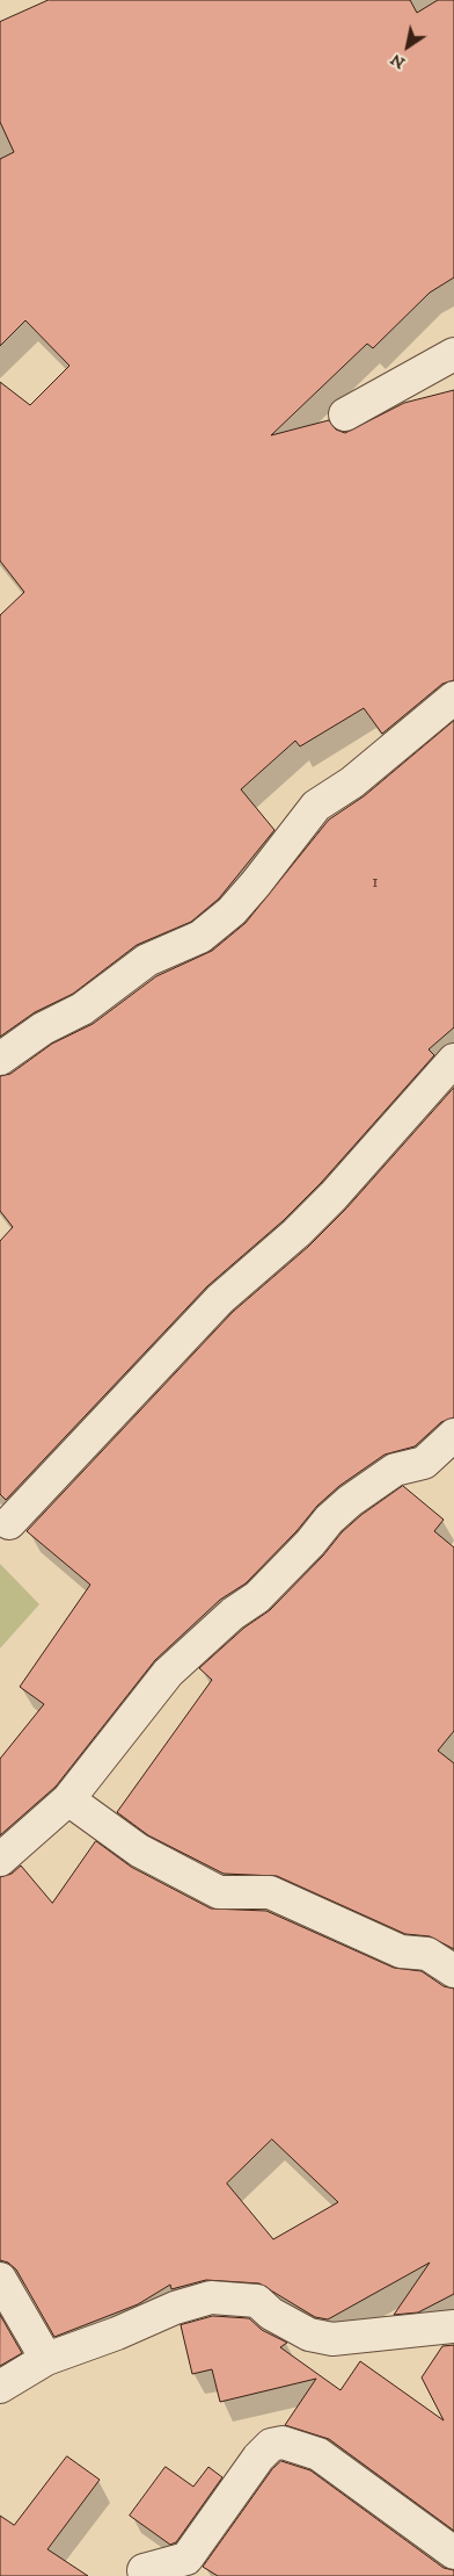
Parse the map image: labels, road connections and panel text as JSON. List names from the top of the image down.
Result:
{
  "house_numbers": ["1"],
  "north": "bottom left"
}
